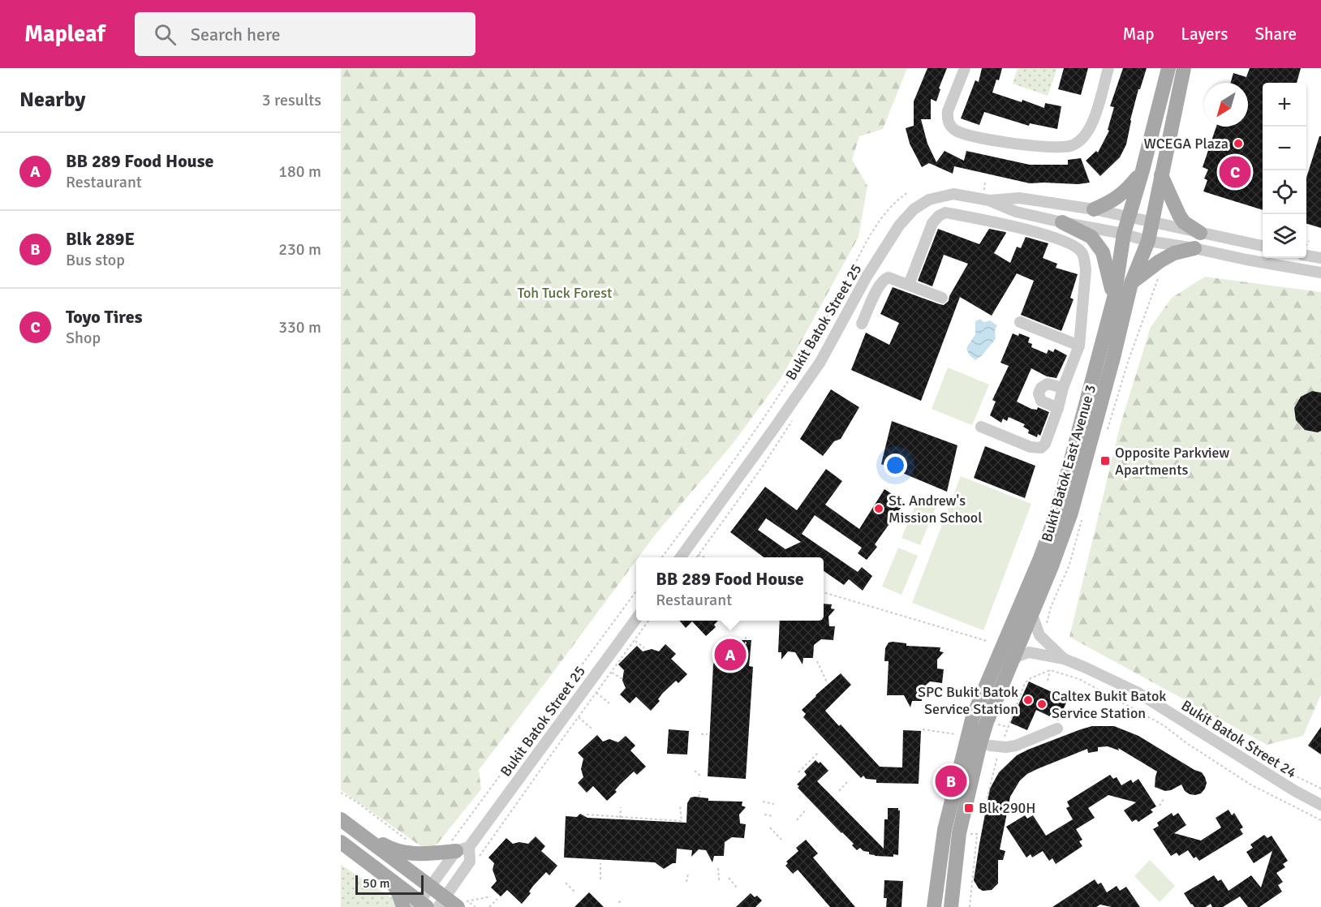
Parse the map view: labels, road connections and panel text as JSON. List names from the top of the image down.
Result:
{
  "streets": {
    "main road": ["Bukit Batok East Avenue 3"],
    "street": ["Bukit Batok Street 25", "Bukit Batok Street 24"]
  },
  "crossings": [
    ["Bukit Batok Street 25", "Bukit Batok East Avenue 3"],
    ["Bukit Batok East Avenue 3", "Bukit Batok Street 24"]
  ],
  "parks": ["Toh Tuck Forest"],
  "places": {
    "other": [
      "WCEGA Plaza",
      "St. Andrew's Mission School",
      "SPC Bukit Batok Service Station",
      "Caltex Bukit Batok Service Station"
    ],
    "transit": ["Opposite Parkview Apartments", "Blk 290H"]
  },
  "scale_bar": "50 m",
  "north": "bottom left",
  "page": {
    "header": "Mapleaf",
    "search": "Search here",
    "nav": ["Map", "Layers", "Share"],
    "heading": ["Nearby", "3 results"],
    "map_buttons": ["+", "−"],
    "list": [
      {
        "mark": "A",
        "name": "BB 289 Food House",
        "note": "Restaurant",
        "value": "180 m"
      },
      {
        "mark": "B",
        "name": "Blk 289E",
        "note": "Bus stop",
        "value": "230 m"
      },
      {
        "mark": "C",
        "name": "Toyo Tires",
        "note": "Shop",
        "value": "330 m"
      }
    ],
    "pins": ["C", "A", "B"],
    "popup": ["BB 289 Food House", "Restaurant"],
    "scale": "50 m"
  }
}
